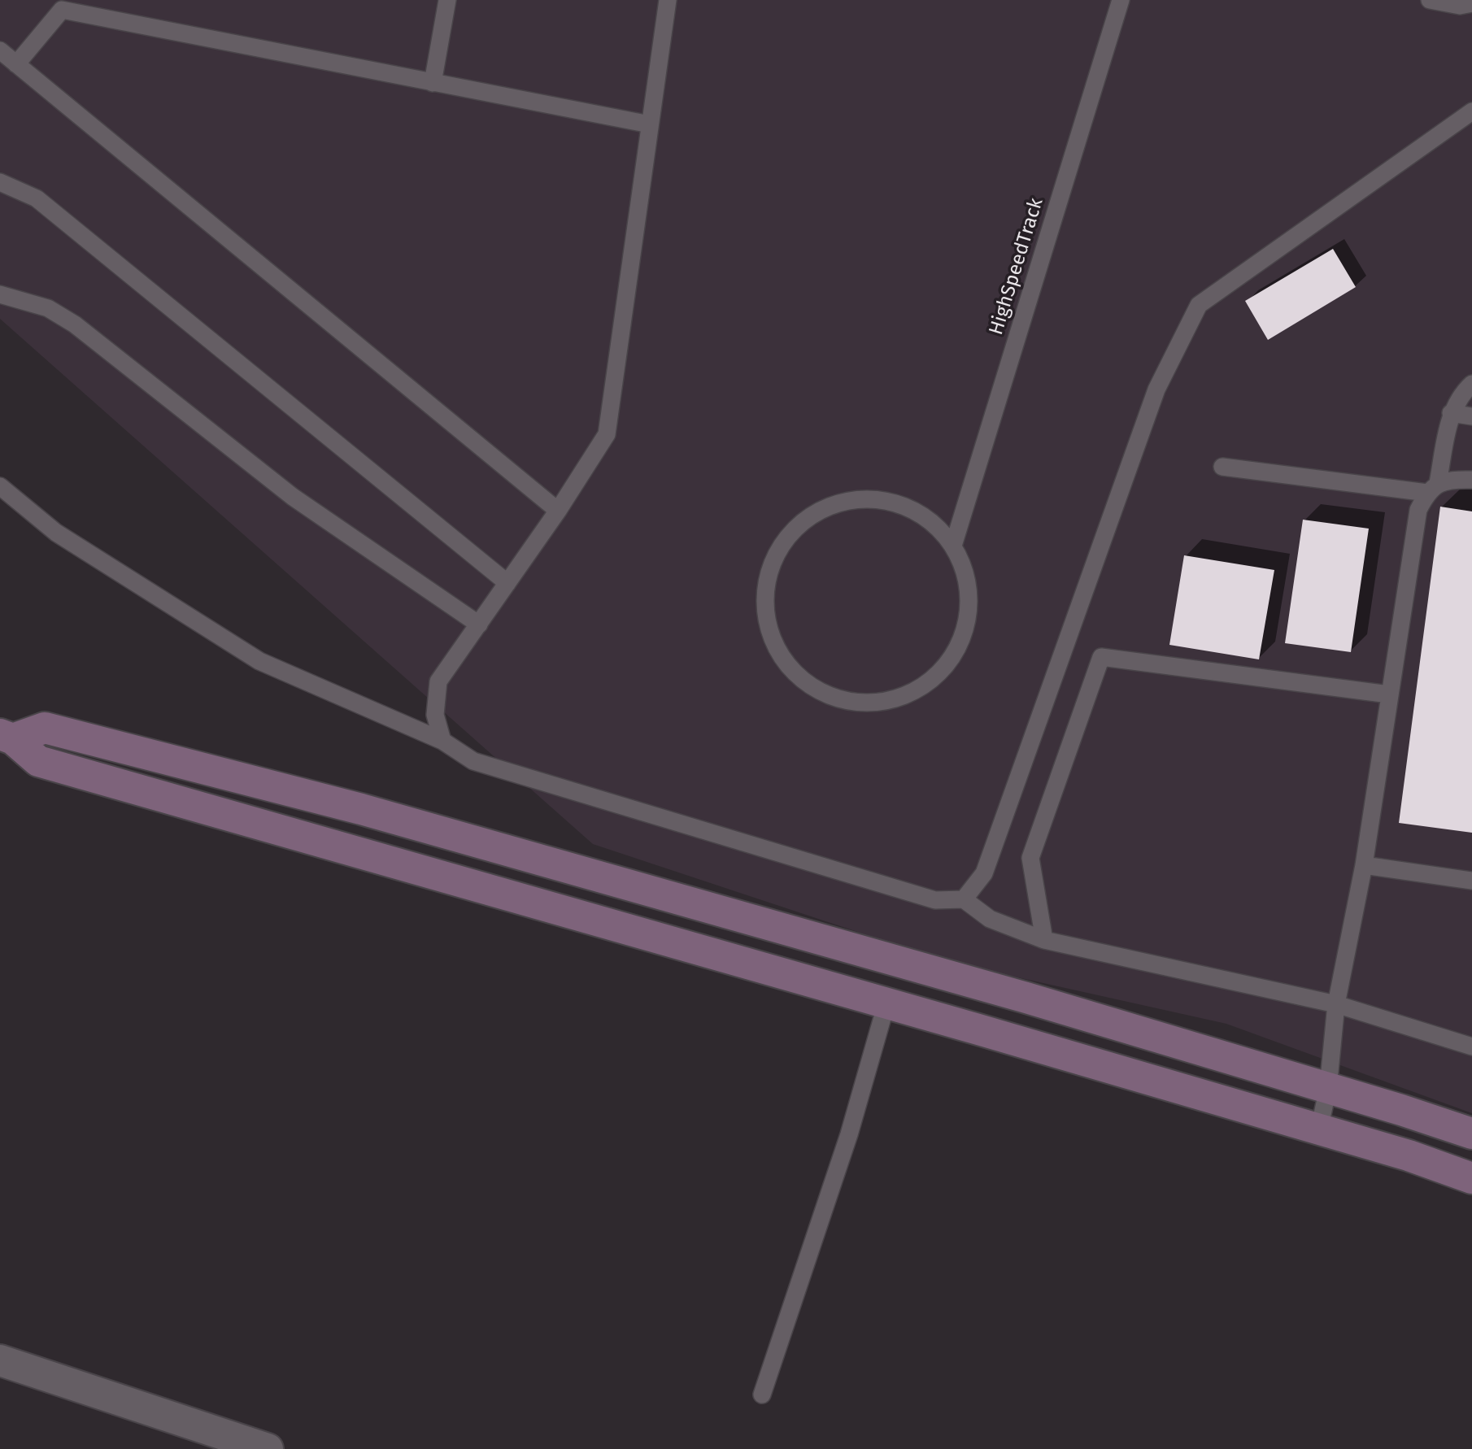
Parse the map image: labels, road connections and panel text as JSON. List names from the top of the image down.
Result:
{
  "streets": {
    "lane": ["HighSpeedTrack"]
  }
}
